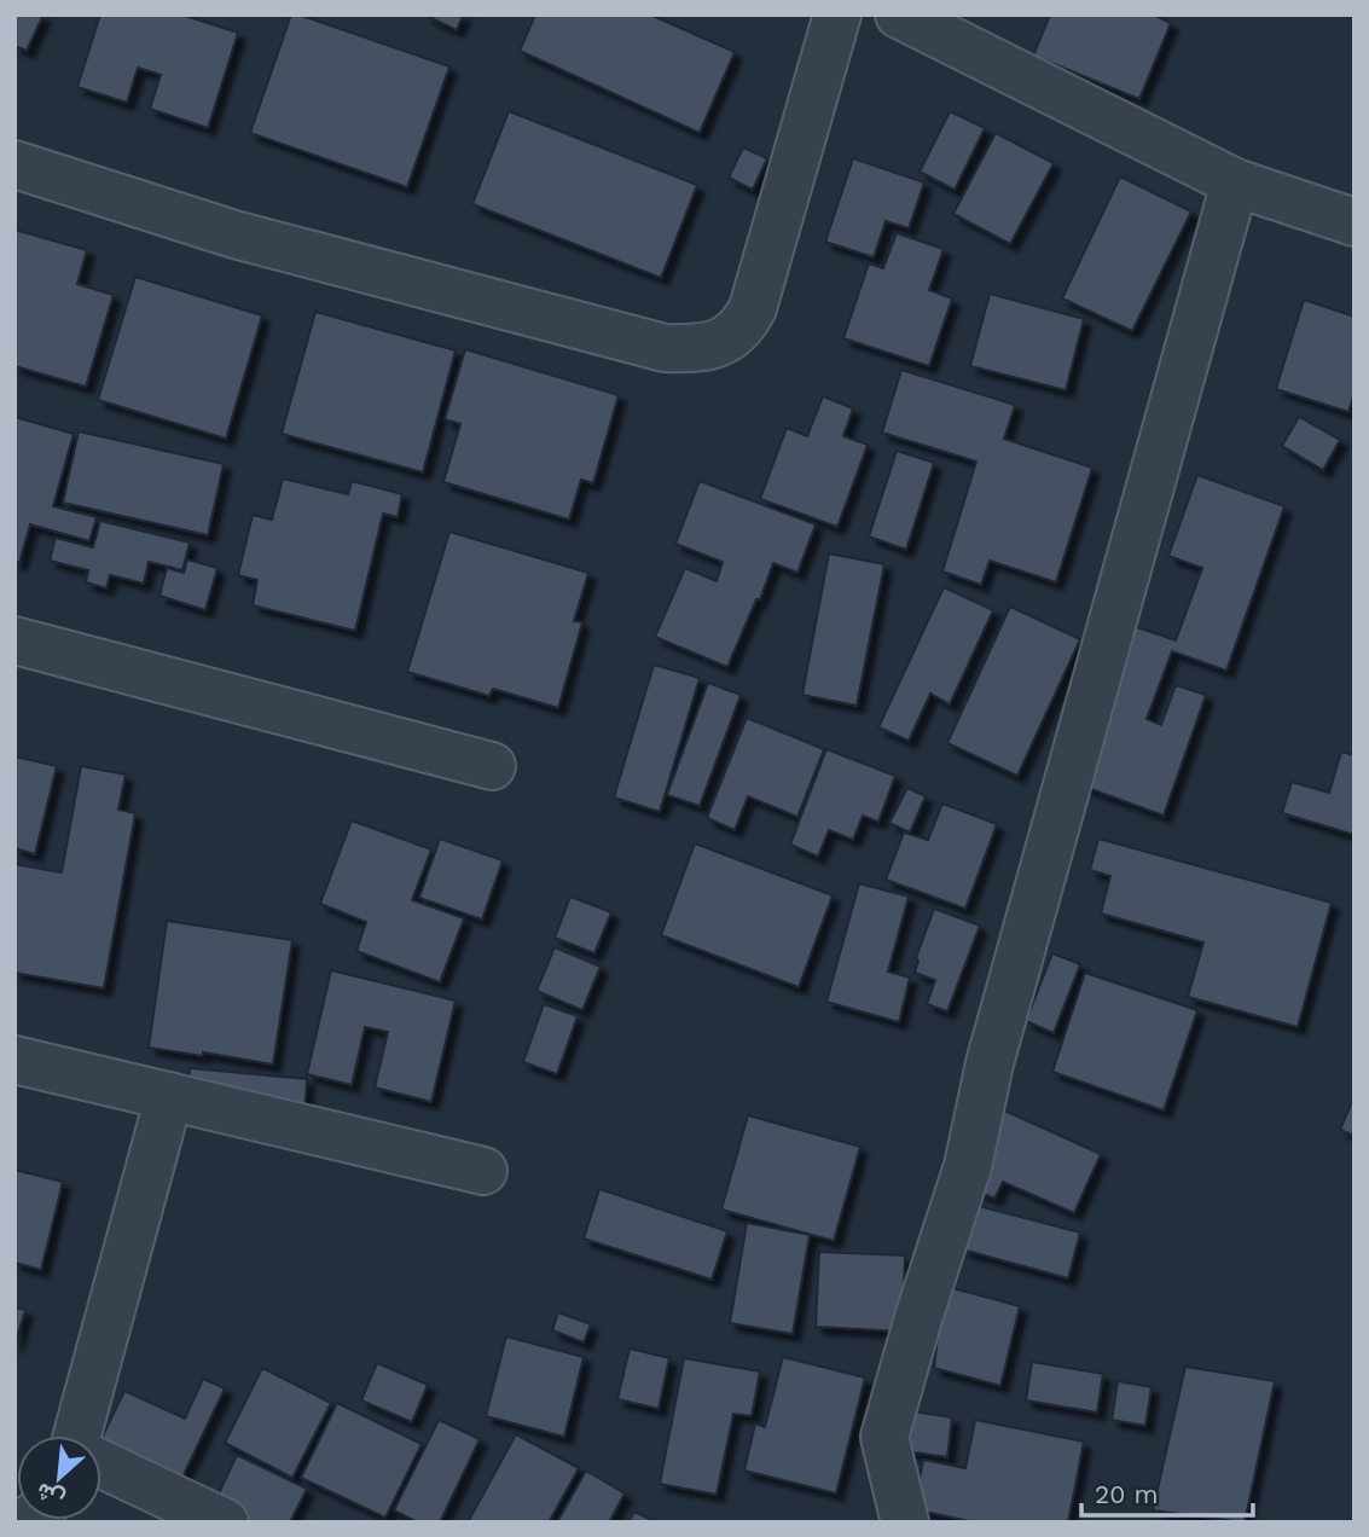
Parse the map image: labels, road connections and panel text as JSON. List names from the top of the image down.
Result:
{
  "scale_bar": "20 m",
  "north": "bottom left"
}
